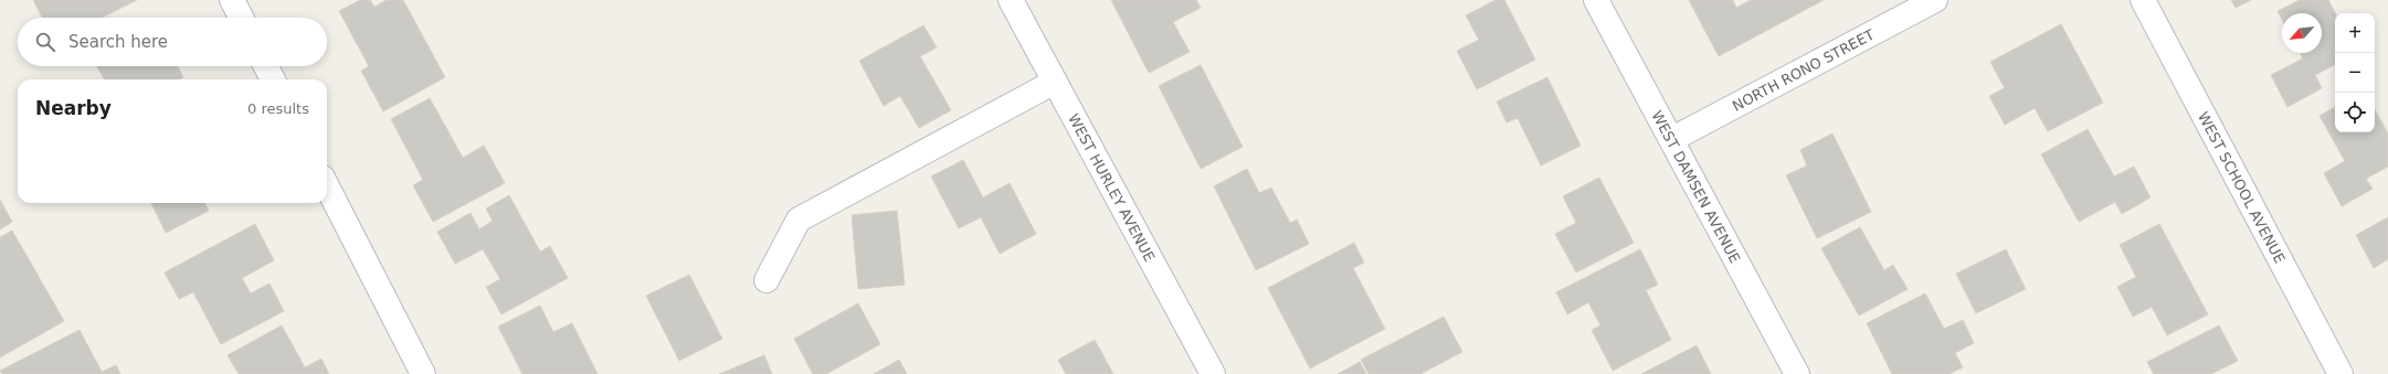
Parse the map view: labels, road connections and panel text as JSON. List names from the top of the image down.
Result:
{
  "streets": {
    "street": [
      "NORTH RONO STREET",
      "WEST DAMSEN AVENUE",
      "WEST HURLEY AVENUE",
      "WEST SCHOOL AVENUE"
    ]
  },
  "crossings": [
    ["NORTH RONO STREET", "WEST DAMSEN AVENUE"]
  ],
  "north": "bottom left",
  "page": {
    "map_buttons": ["+", "−"],
    "search": "Search here",
    "heading": ["Nearby", "0 results"]
  }
}
